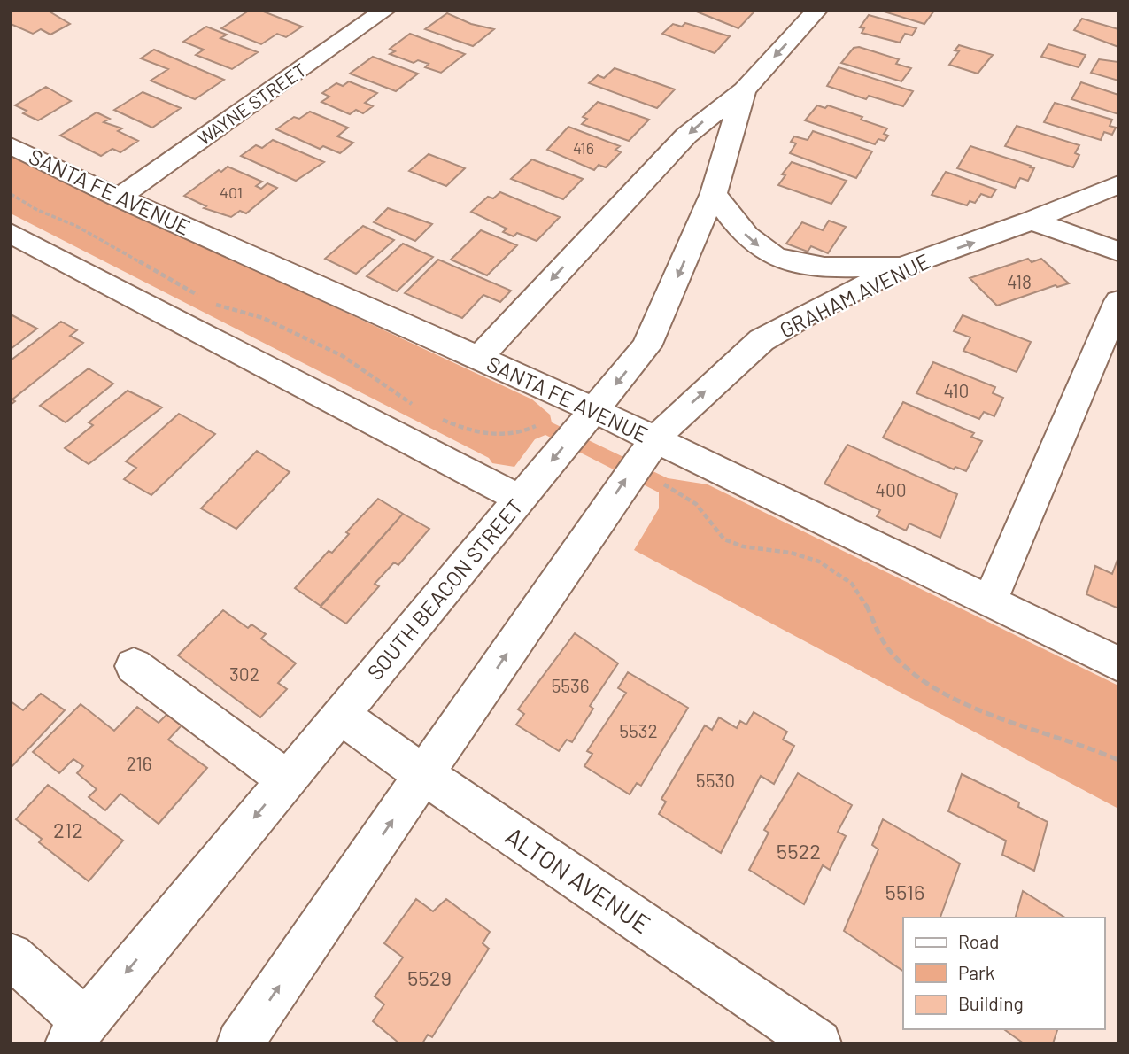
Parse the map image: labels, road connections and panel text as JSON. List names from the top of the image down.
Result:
{
  "streets": {
    "street": [
      "WAYNE STREET",
      "SANTA FE AVENUE",
      "GRAHAM AVENUE",
      "SOUTH BEACON STREET",
      "ALTON AVENUE"
    ]
  },
  "crossings": [
    ["WAYNE STREET", "SANTA FE AVENUE"],
    ["SANTA FE AVENUE", "GRAHAM AVENUE"],
    ["SANTA FE AVENUE", "SOUTH BEACON STREET"],
    ["SOUTH BEACON STREET", "ALTON AVENUE"]
  ],
  "one_way": ["GRAHAM AVENUE"],
  "house_numbers": [
    "416",
    "401",
    "418",
    "410",
    "400",
    "302",
    "5536",
    "5532",
    "216",
    "5530",
    "212",
    "5522",
    "5516",
    "5529"
  ],
  "legend": ["Road", "Park", "Building"]
}
